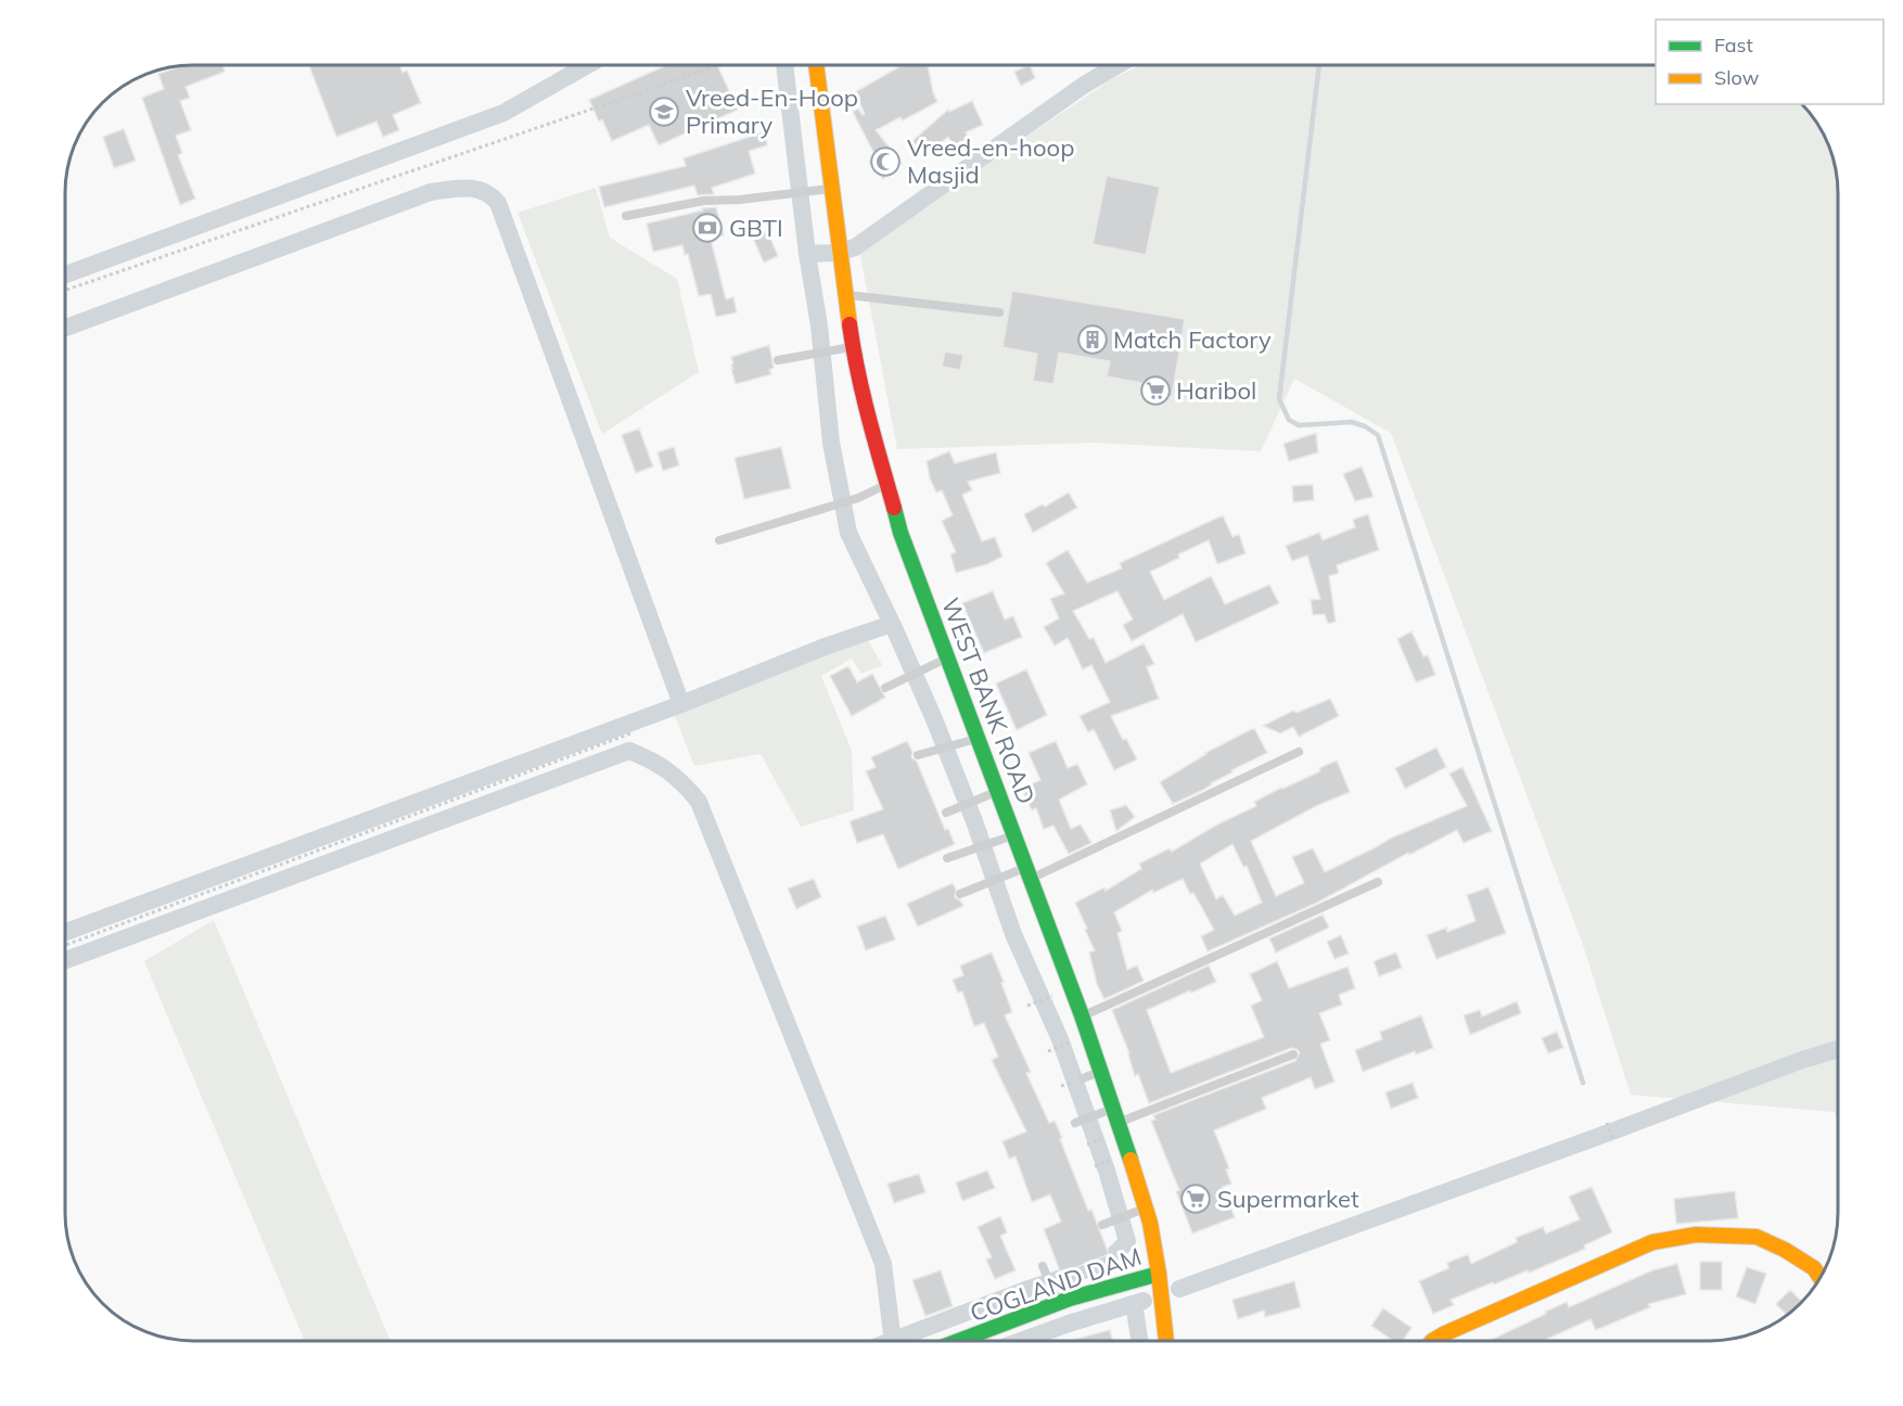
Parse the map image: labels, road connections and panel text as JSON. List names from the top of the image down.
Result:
{
  "streets": {
    "main road": ["WEST BANK ROAD", "COGLAND DAM"]
  },
  "crossings": [
    ["WEST BANK ROAD", "COGLAND DAM"]
  ],
  "places": {
    "school or university": ["Vreed-En-Hoop Primary"],
    "mosque": ["Vreed-en-hoop Masjid"],
    "bank": ["GBTI"],
    "building": ["Match Factory"],
    "supermarket": ["Haribol", "Supermarket"]
  },
  "legend": ["Fast", "Slow"]
}
